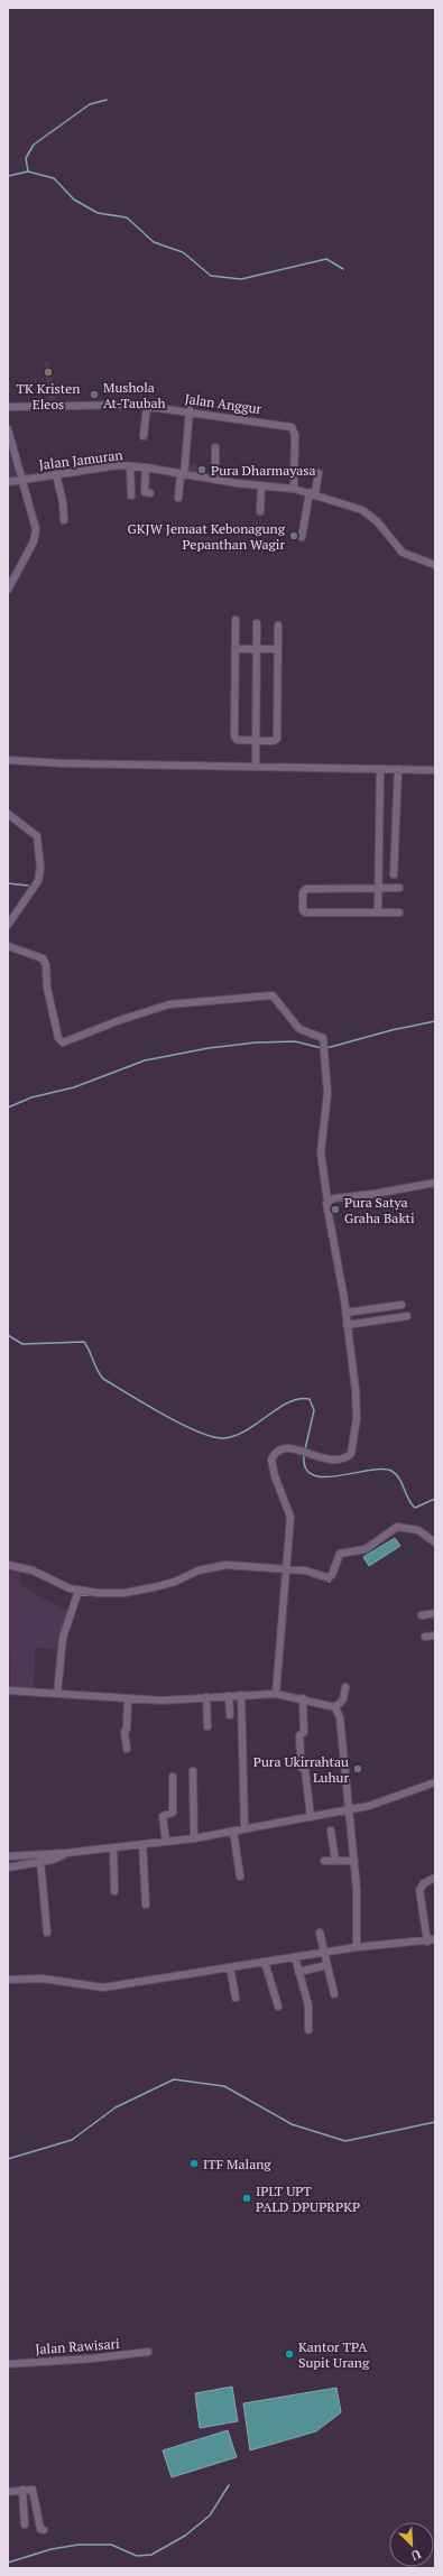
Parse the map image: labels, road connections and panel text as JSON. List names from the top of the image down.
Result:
{
  "streets": {
    "street": ["Jalan Anggur", "Jalan Jamuran", "Jalan Rawisari"]
  },
  "crossings": [
    ["Jalan Anggur", "Jalan Jamuran"]
  ],
  "places": [
    "TK Kristen Eleos",
    "Mushola At-Taubah",
    "Pura Dharmayasa",
    "GKJW Jemaat Kebonagung Pepanthan Wagir",
    "Pura Satya Graha Bakti",
    "Pura Ukirrahtau Luhur",
    "ITF Malang",
    "IPLT UPT PALD DPUPRPKP",
    "Kantor TPA Supit Urang"
  ],
  "north": "bottom right"
}
